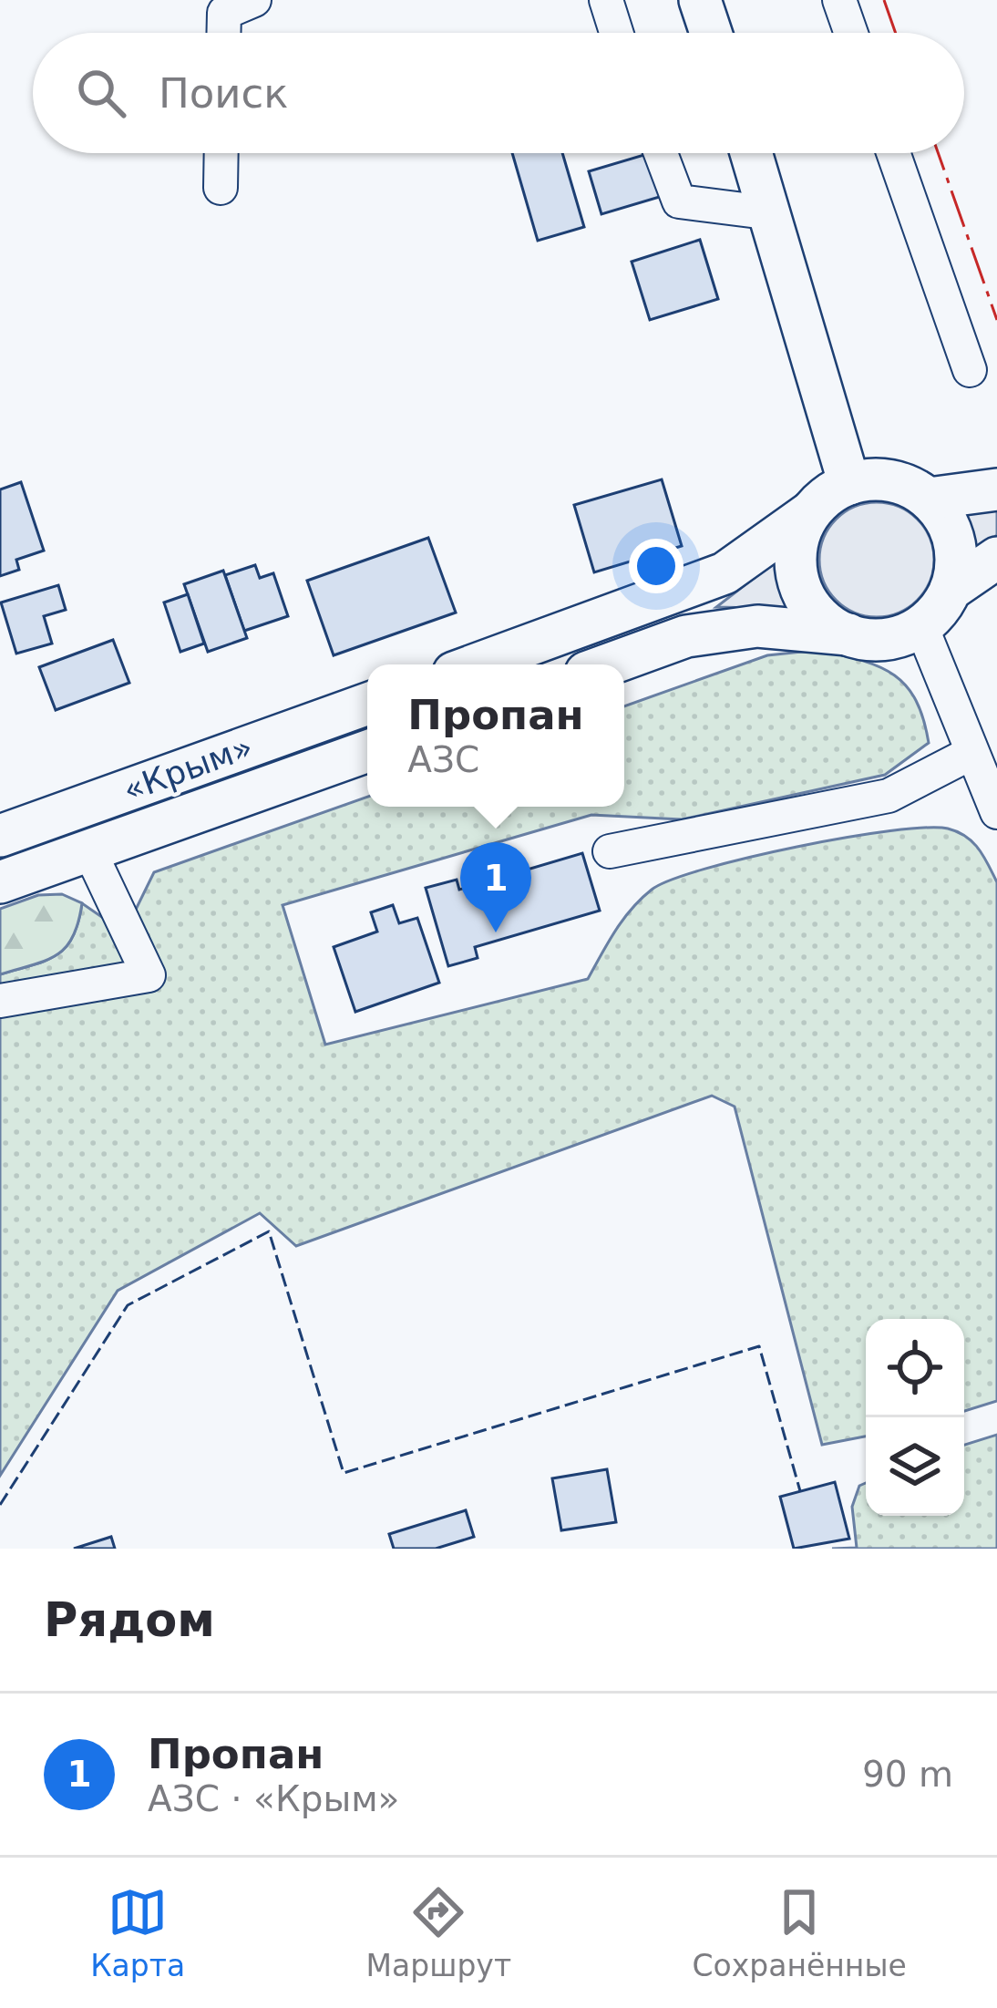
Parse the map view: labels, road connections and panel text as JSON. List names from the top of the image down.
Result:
{
  "streets": {
    "main road": ["«Крым»"]
  },
  "page": {
    "search": "Поиск",
    "popup": ["Пропан", "АЗС"],
    "pins": "1",
    "heading": "Рядом",
    "list": [
      {
        "mark": "1",
        "name": "Пропан",
        "note": "АЗС · «Крым»",
        "value": "90 m"
      }
    ],
    "nav": ["Карта", "Маршрут", "Сохранённые"]
  }
}
